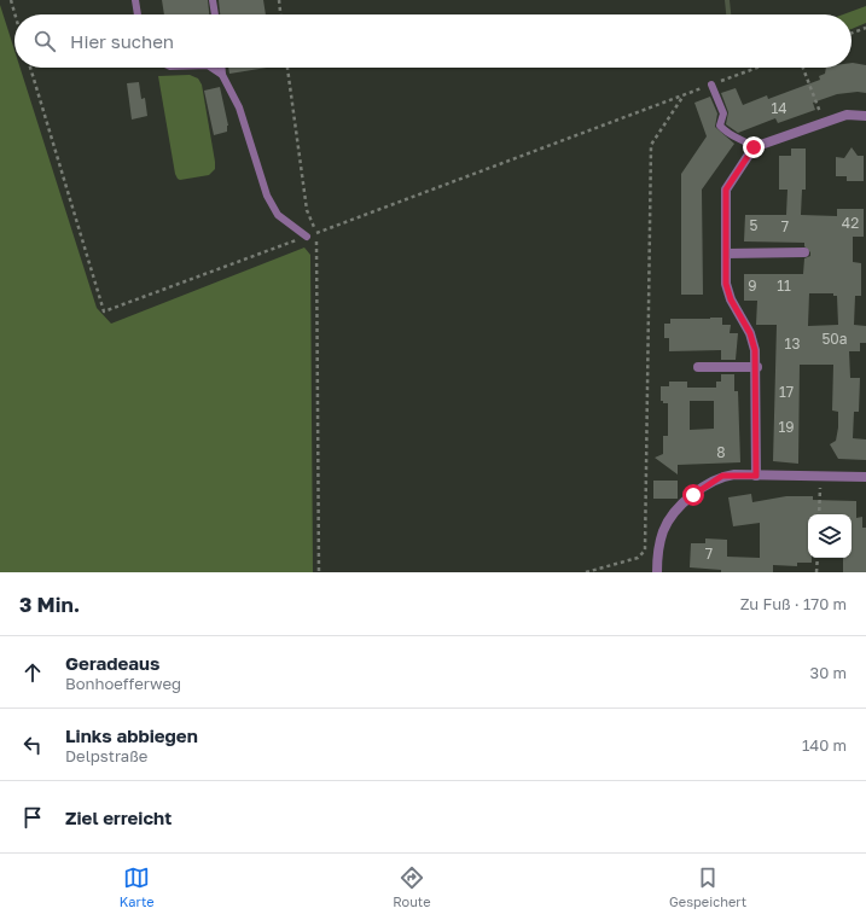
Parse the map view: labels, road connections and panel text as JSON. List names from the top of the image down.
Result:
{
  "house_numbers": [
    "14",
    "42",
    "5",
    "7",
    "9",
    "11",
    "50a",
    "13",
    "17",
    "19",
    "8",
    "7"
  ],
  "page": {
    "search": "Hier suchen",
    "heading": ["3 Min.", "Zu Fuß · 170 m"],
    "list": [
      ["Geradeaus", "Bonhoefferweg", "30 m"],
      ["Links abbiegen", "Delpstraße", "140 m"],
      "Ziel erreicht"
    ],
    "nav": ["Karte", "Route", "Gespeichert"]
  }
}
